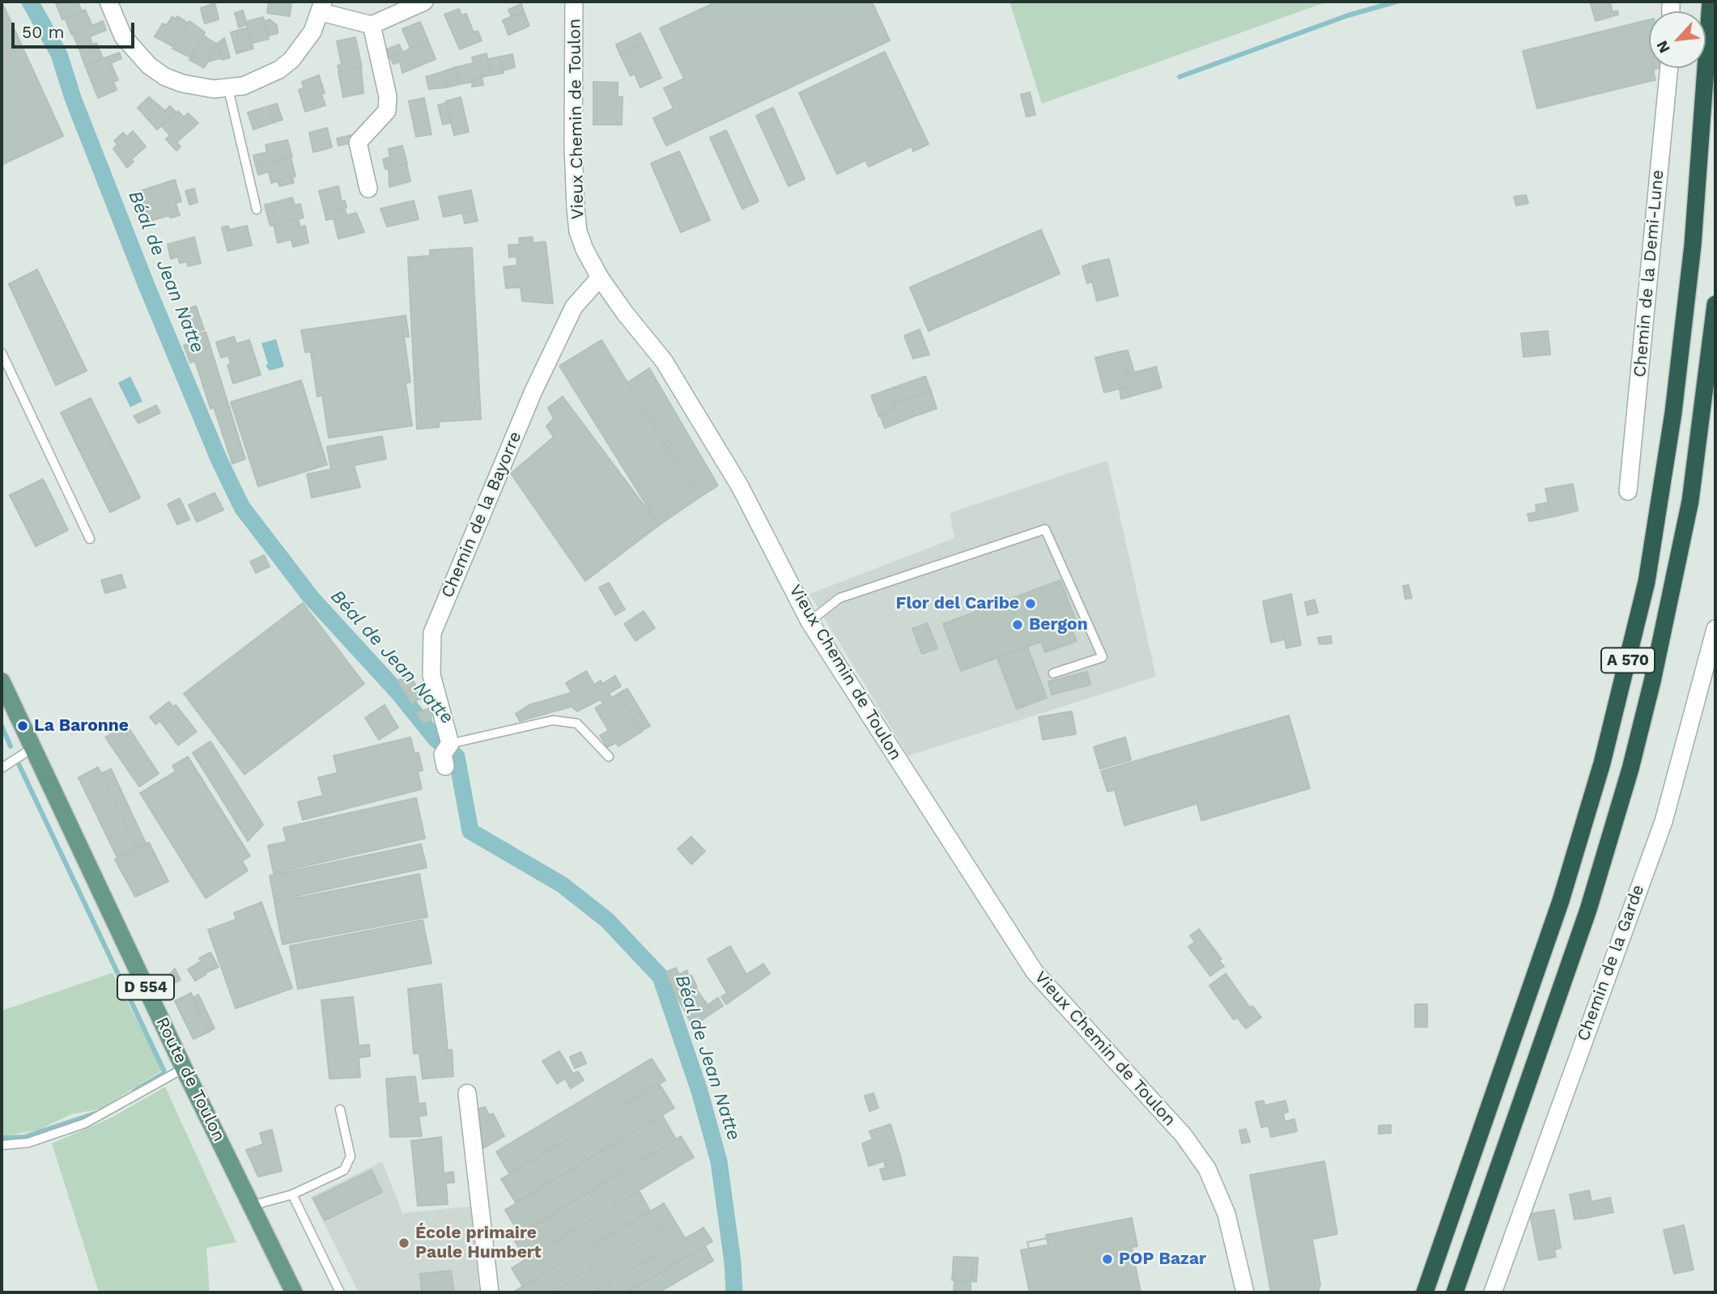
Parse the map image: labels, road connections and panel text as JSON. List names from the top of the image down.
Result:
{
  "streets": {
    "highway": ["A 570"],
    "main road": ["D 554", "Route de Toulon"],
    "street": [
      "Vieux Chemin de Toulon",
      "Chemin de la Demi-Lune",
      "Chemin de la Bayorre",
      "Chemin de la Garde"
    ]
  },
  "crossings": [
    ["Vieux Chemin de Toulon", "Chemin de la Bayorre"]
  ],
  "water": ["Béal de Jean Natte"],
  "places": [
    "Flor del Caribe",
    "Bergon",
    "La Baronne",
    "École primaire Paule Humbert",
    "POP Bazar"
  ],
  "scale_bar": "50 m",
  "north": "bottom left"
}
